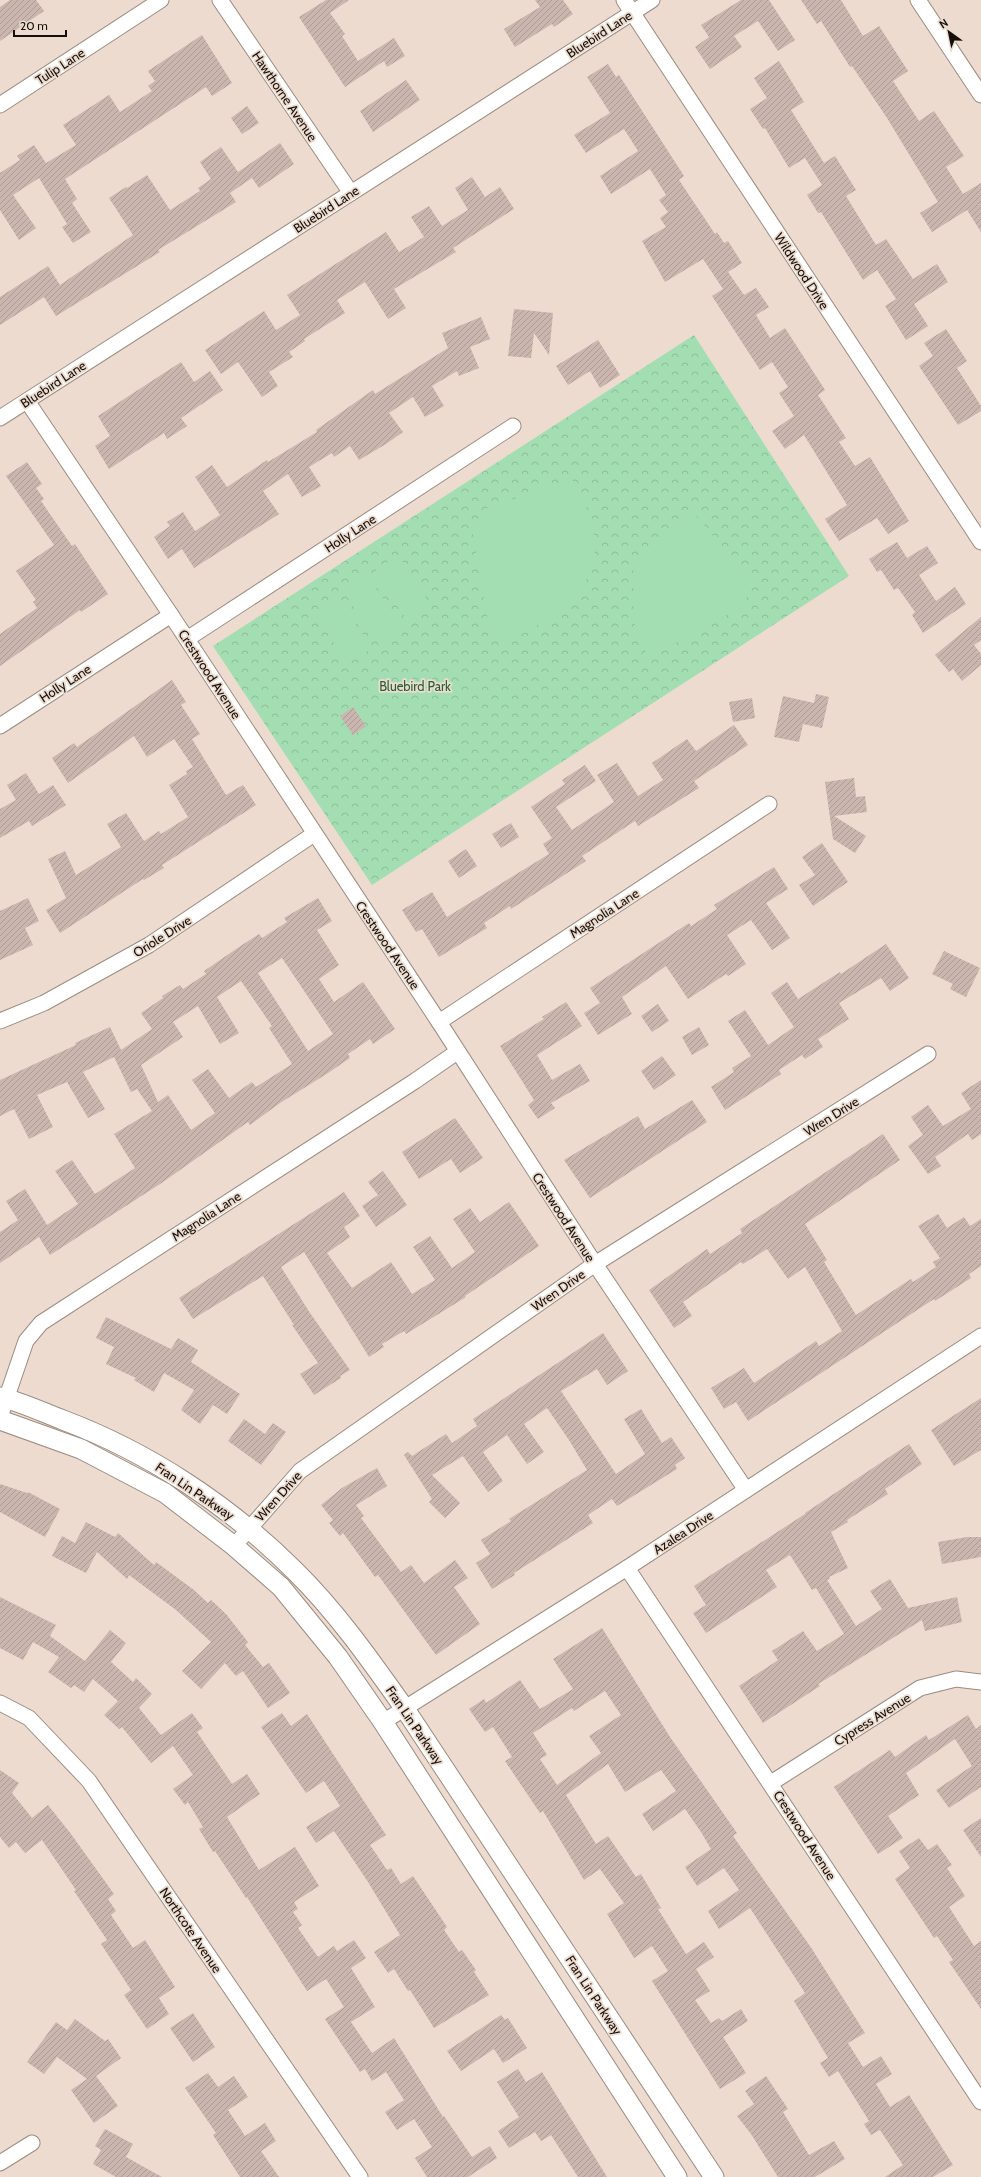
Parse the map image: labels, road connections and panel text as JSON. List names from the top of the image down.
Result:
{
  "streets": {
    "street": [
      "Bluebird Lane",
      "Tulip Lane",
      "Hawthorne Avenue",
      "Wildwood Drive",
      "Holly Lane",
      "Crestwood Avenue",
      "Magnolia Lane",
      "Oriole Drive",
      "Wren Drive",
      "Fran Lin Parkway",
      "Azalea Drive",
      "Cypress Avenue",
      "Northcote Avenue"
    ]
  },
  "crossings": [
    ["Bluebird Lane", "Hawthorne Avenue"],
    ["Bluebird Lane", "Wildwood Drive"],
    ["Bluebird Lane", "Crestwood Avenue"],
    ["Holly Lane", "Crestwood Avenue"],
    ["Crestwood Avenue", "Magnolia Lane"],
    ["Crestwood Avenue", "Oriole Drive"],
    ["Crestwood Avenue", "Wren Drive"],
    ["Crestwood Avenue", "Azalea Drive"],
    ["Crestwood Avenue", "Cypress Avenue"],
    ["Magnolia Lane", "Fran Lin Parkway"],
    ["Wren Drive", "Fran Lin Parkway"],
    ["Fran Lin Parkway", "Azalea Drive"]
  ],
  "parks": ["Bluebird Park"],
  "scale_bar": "20 m",
  "north": "top left"
}
